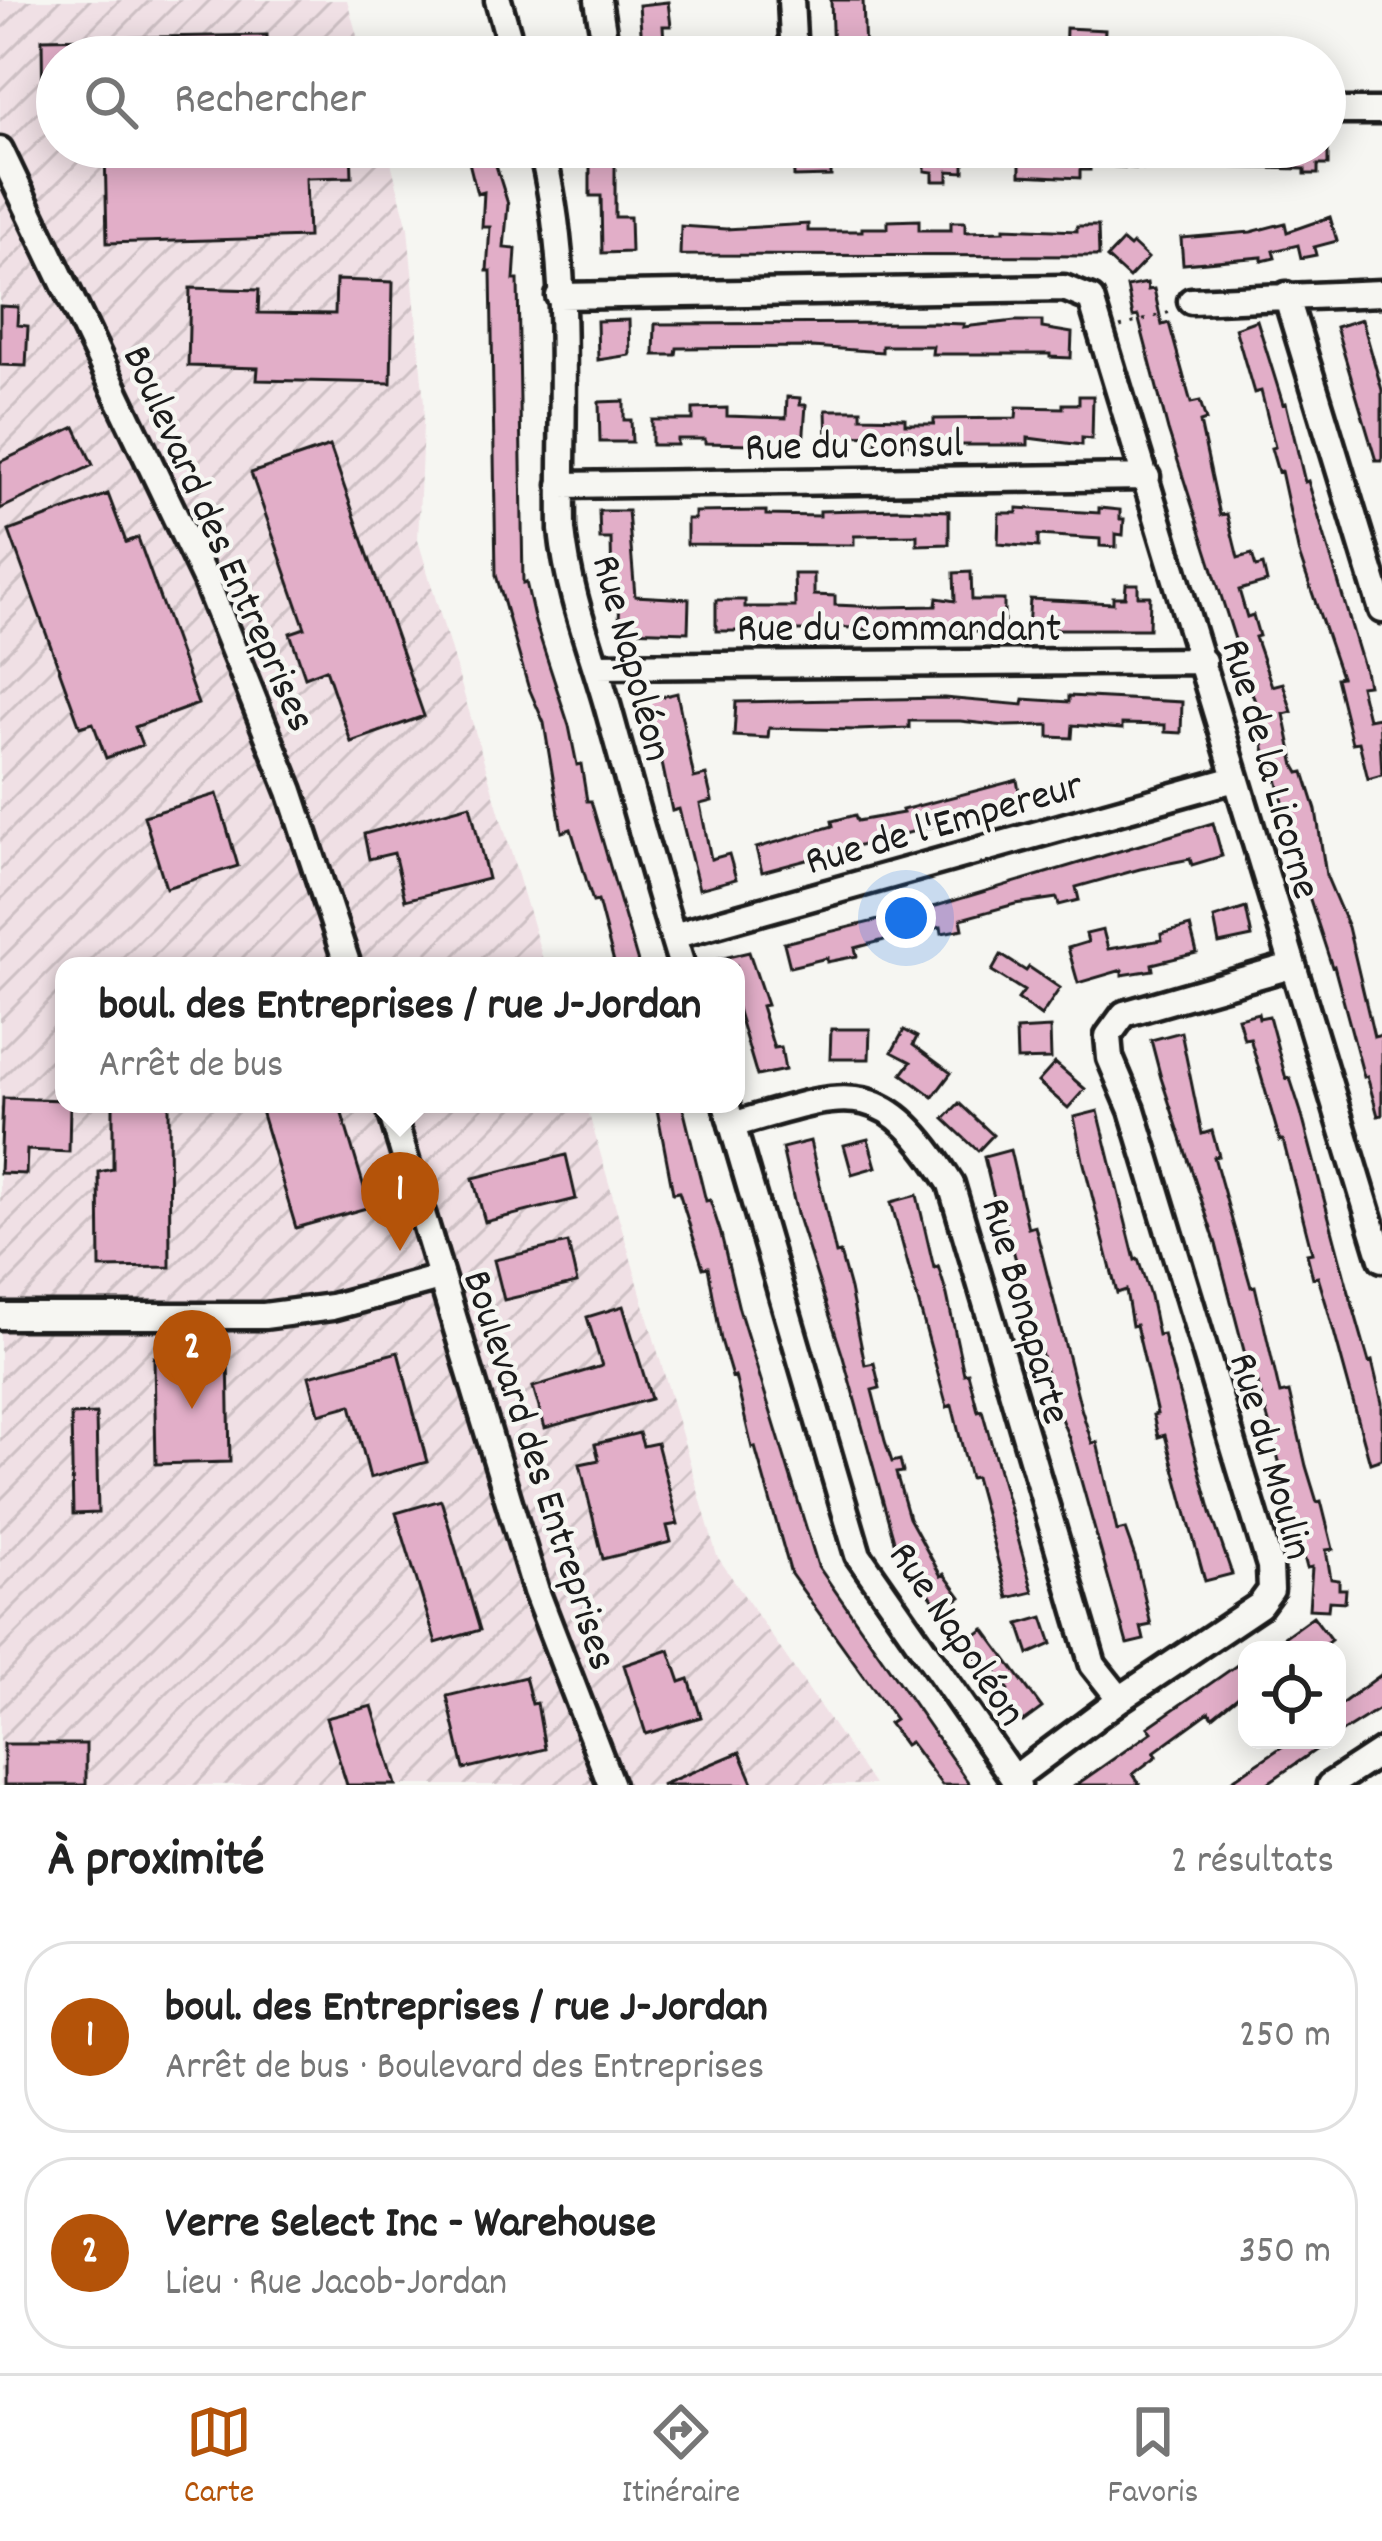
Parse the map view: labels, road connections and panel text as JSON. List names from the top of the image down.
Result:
{
  "streets": {
    "street": [
      "Rue du Consul",
      "Boulevard des Entreprises",
      "Rue du Commandant",
      "Rue Napoléon",
      "Rue de la Licorne",
      "Rue de l'Empereur",
      "Rue Bonaparte",
      "Rue du Moulin"
    ]
  },
  "crossings": [
    ["Rue du Consul", "Rue Napoléon"],
    ["Rue du Consul", "Rue de la Licorne"],
    ["Rue du Commandant", "Rue Napoléon"],
    ["Rue du Commandant", "Rue de la Licorne"],
    ["Rue Napoléon", "Rue de la Licorne"],
    ["Rue Napoléon", "Rue de l'Empereur"],
    ["Rue Napoléon", "Rue du Moulin"],
    ["Rue de la Licorne", "Rue de l'Empereur"],
    ["Rue de la Licorne", "Rue du Moulin"],
    ["Rue Bonaparte", "Rue du Moulin"]
  ],
  "page": {
    "search": "Rechercher",
    "popup": ["boul. des Entreprises / rue J-Jordan", "Arrêt de bus"],
    "pins": ["1", "2"],
    "heading": ["À proximité", "2 résultats"],
    "list": [
      {
        "mark": "1",
        "name": "boul. des Entreprises / rue J-Jordan",
        "note": "Arrêt de bus · Boulevard des Entreprises",
        "value": "250 m"
      },
      {
        "mark": "2",
        "name": "Verre Select Inc - Warehouse",
        "note": "Lieu · Rue Jacob-Jordan",
        "value": "350 m"
      }
    ],
    "nav": ["Carte", "Itinéraire", "Favoris"]
  }
}
